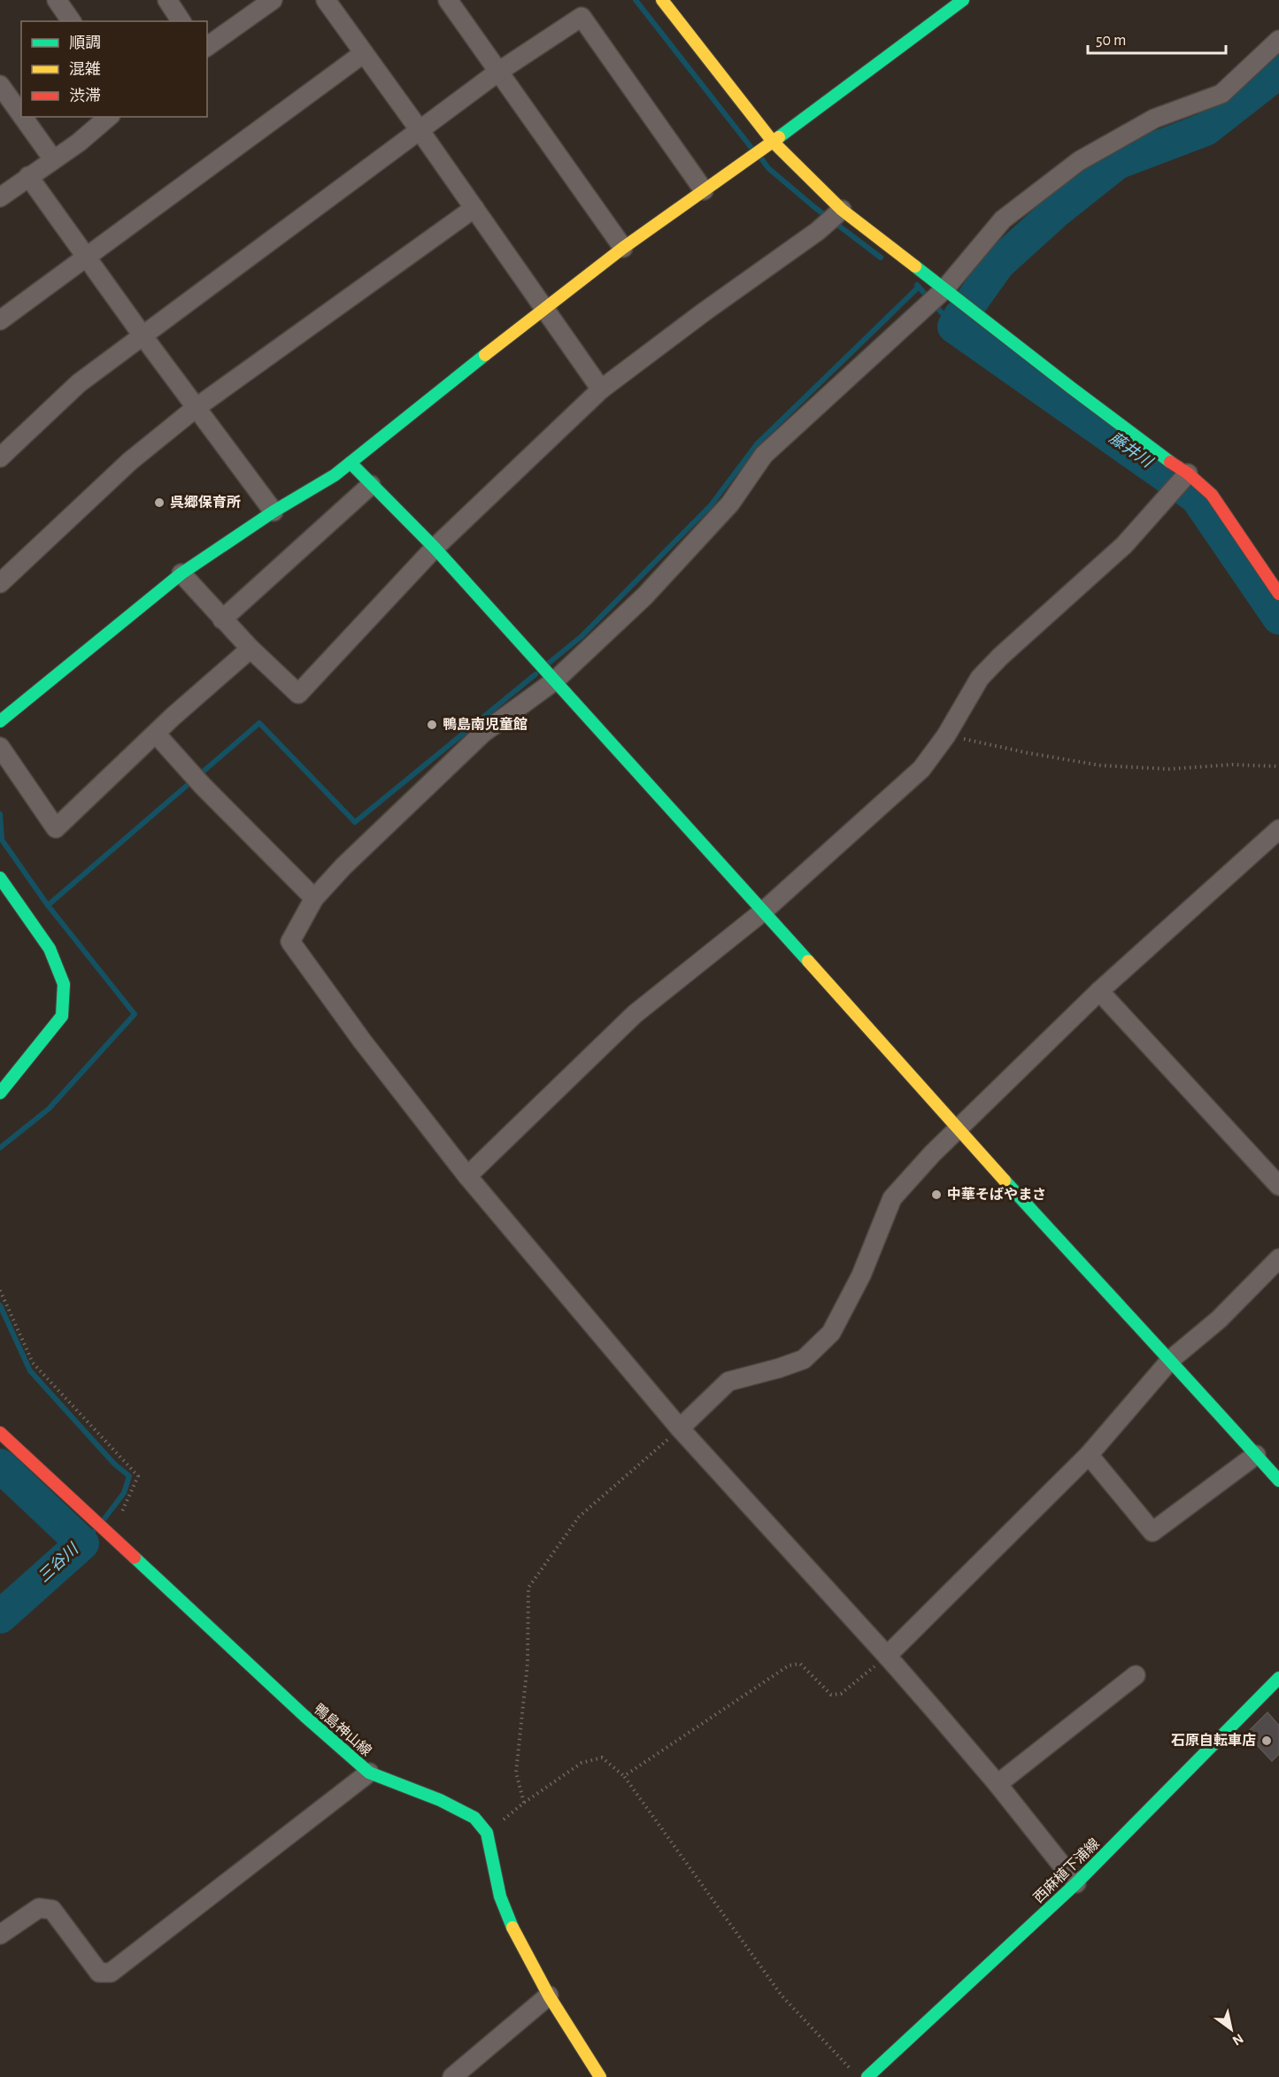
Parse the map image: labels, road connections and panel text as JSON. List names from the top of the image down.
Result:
{
  "streets": {
    "street": ["鴨島神山線", "西麻植下浦線"]
  },
  "water": ["藤井川", "三谷川"],
  "places": [
    "呉郷保育所",
    "鴨島南児童館",
    "中華そばやまさ",
    "石原自転車店"
  ],
  "legend": ["順調", "混雑", "渋滞"],
  "scale_bar": "50 m",
  "north": "bottom right"
}
